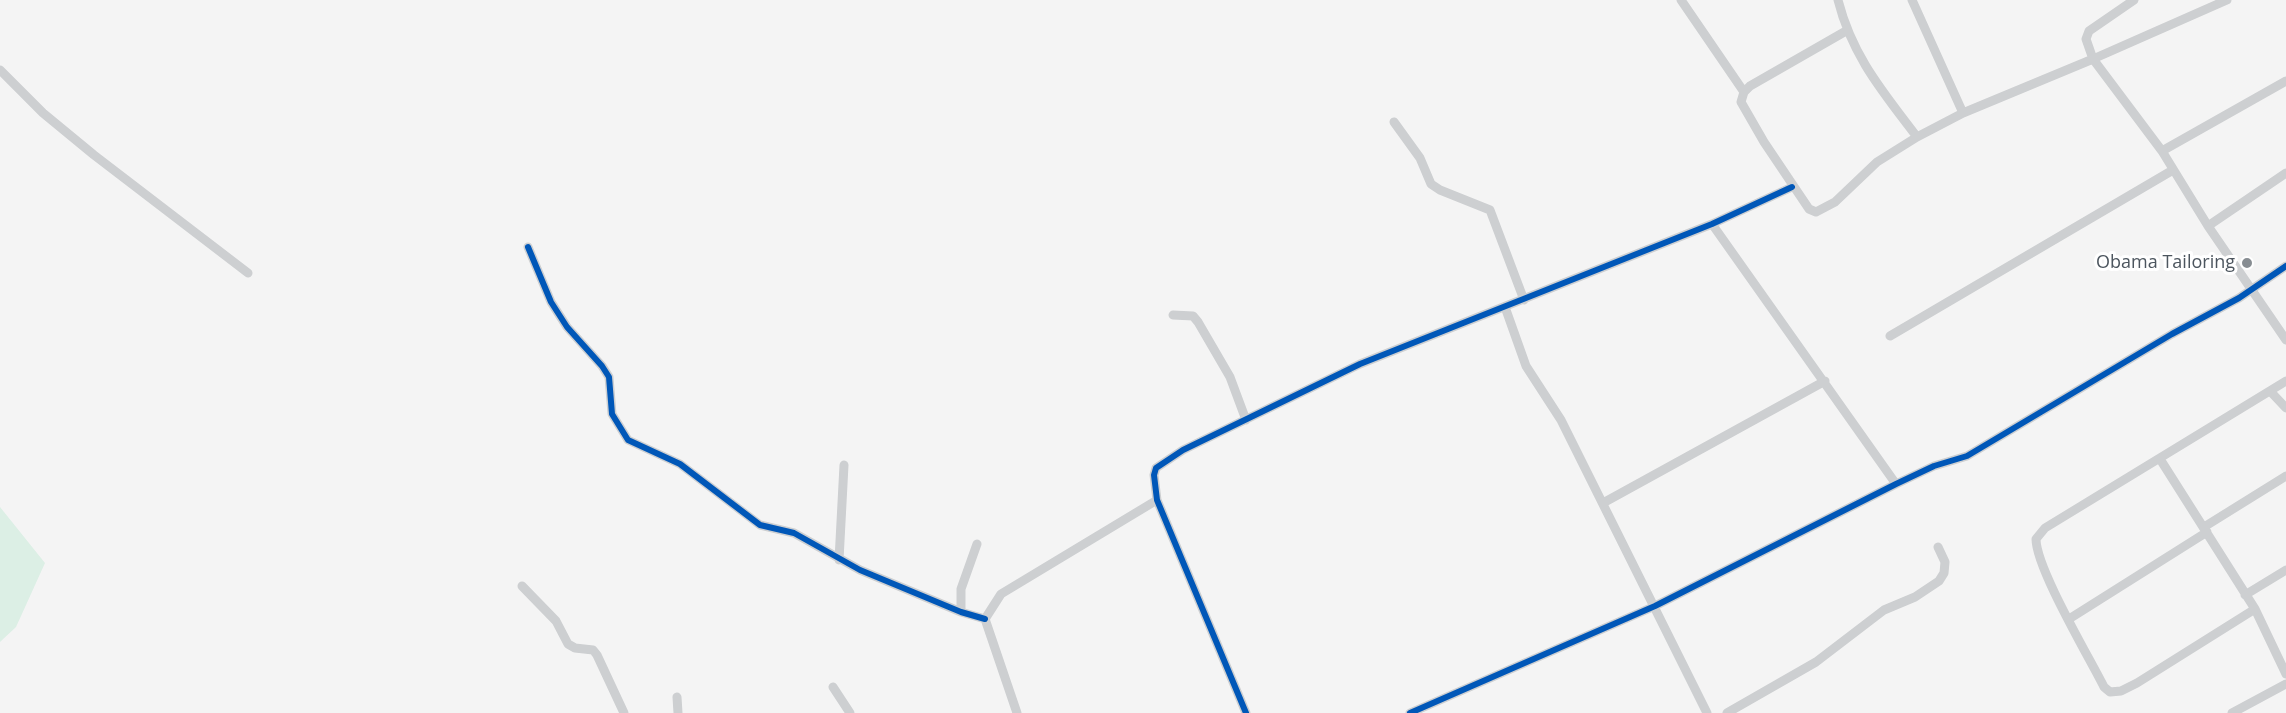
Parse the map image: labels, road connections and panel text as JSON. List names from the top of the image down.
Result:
{
  "places": ["Obama Tailoring"]
}
